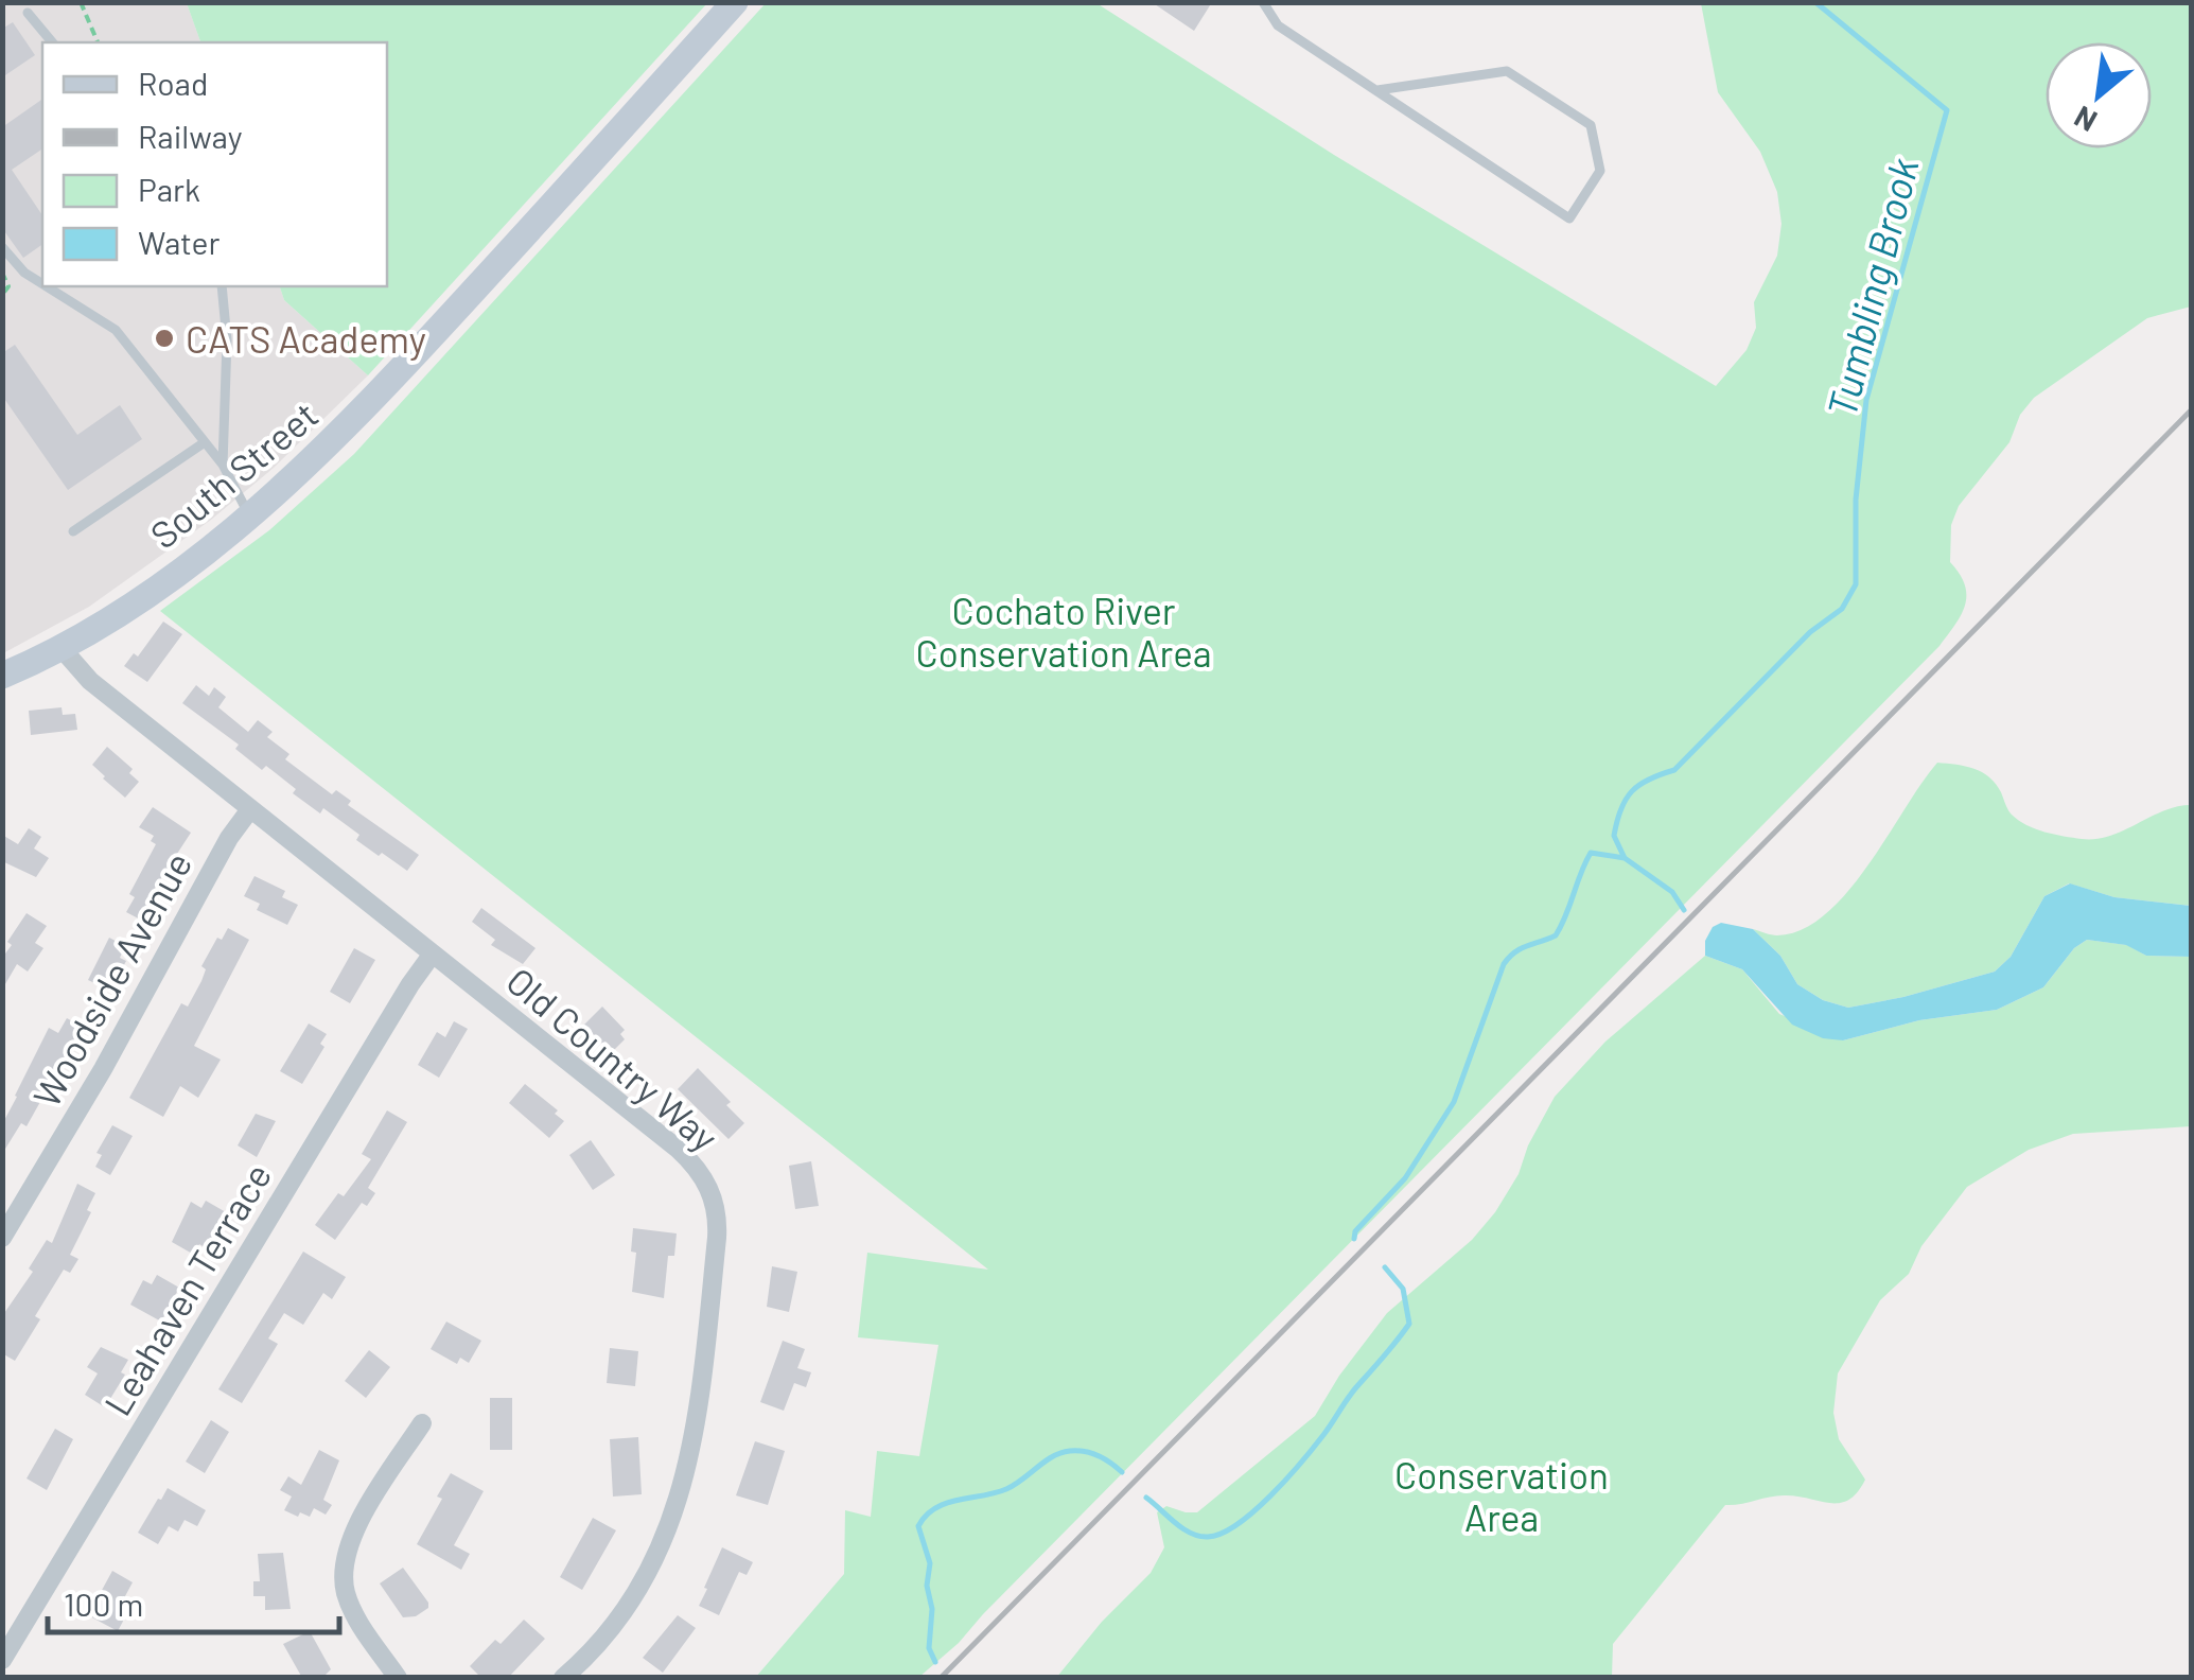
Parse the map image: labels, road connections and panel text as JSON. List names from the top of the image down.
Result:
{
  "streets": {
    "main road": ["South Street"],
    "street": ["Woodside Avenue", "Old Country Way", "Leahaven Terrace"]
  },
  "crossings": [
    ["South Street", "Old Country Way"],
    ["Woodside Avenue", "Old Country Way"],
    ["Old Country Way", "Leahaven Terrace"]
  ],
  "water": ["Tumbling Brook"],
  "parks": ["Cochato River Conservation Area", "Conservation Area"],
  "places": ["CATS Academy"],
  "legend": [
    "Road",
    "Railway",
    "Park",
    "Water"
  ],
  "scale_bar": "100 m",
  "north": "bottom left"
}
